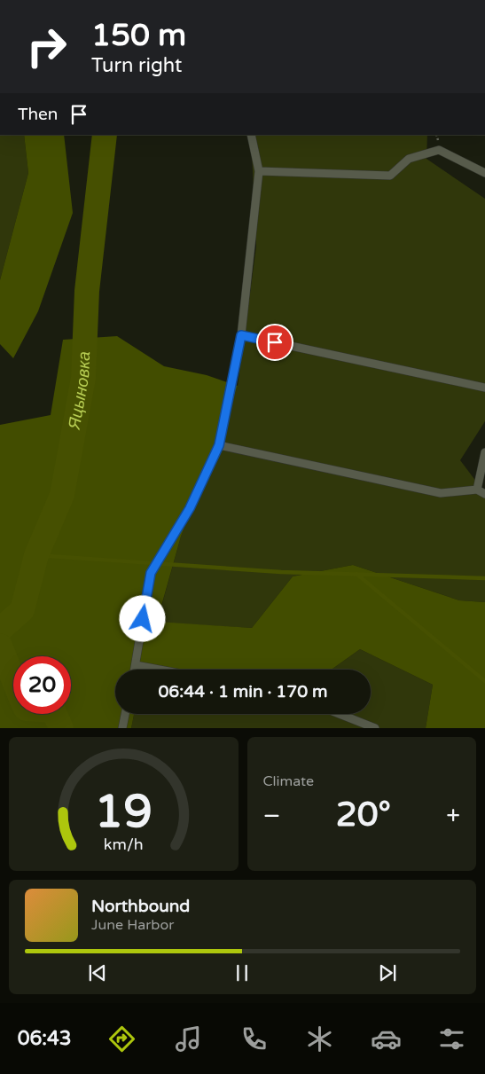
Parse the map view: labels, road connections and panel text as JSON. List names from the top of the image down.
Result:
{
  "water": ["Яцыновка"],
  "page": {
    "turn": ["150 m", "Turn right"],
    "then": "Then",
    "limit": "20",
    "trip": "06:44 · 1 min · 170 m",
    "tile": "Climate",
    "heat": ["−", "20°", "+"],
    "song": ["Northbound", "June Harbor"],
    "tabs": "06:43",
    "gauge": ["19", "km/h"]
  }
}
